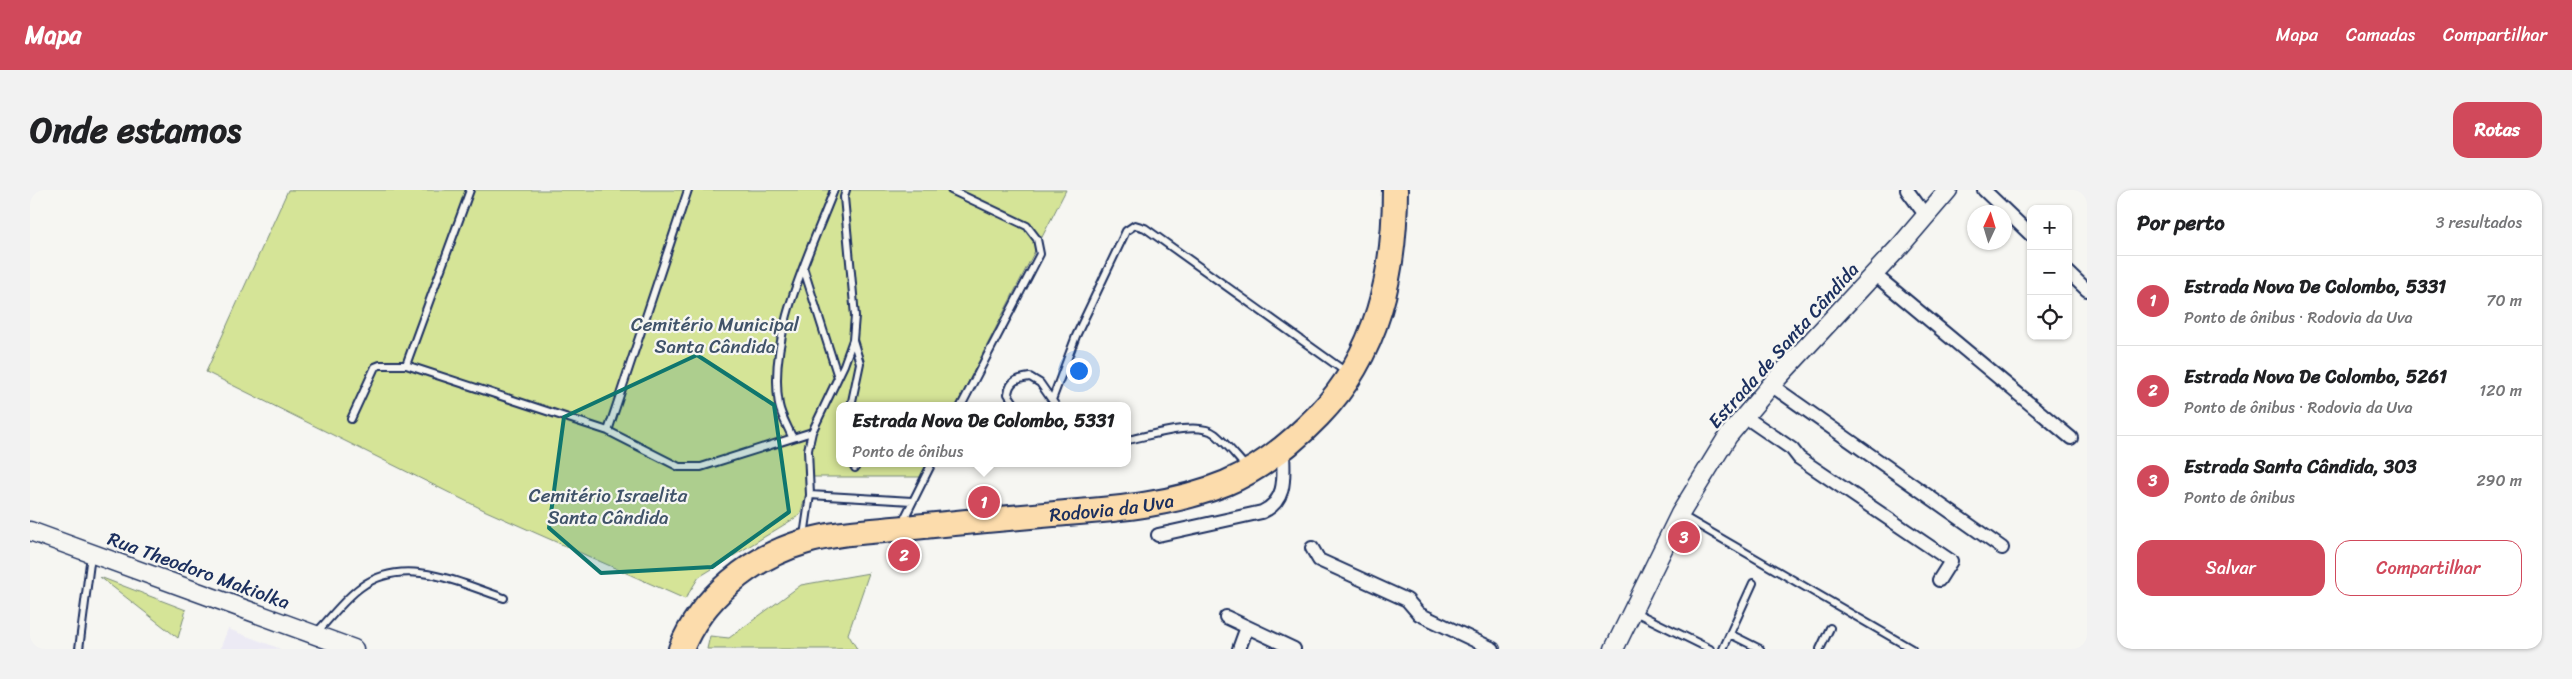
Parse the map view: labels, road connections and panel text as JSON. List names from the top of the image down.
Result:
{
  "streets": {
    "highway": ["Rodovia da Uva"],
    "main road": ["Estrada de Santa Cândida", "Rua Theodoro Makiolka"]
  },
  "parks": ["Cemitério Municipal Santa Cândida", "Cemitério Israelita Santa Cândida"],
  "north": "top",
  "page": {
    "header": "Mapa",
    "nav": ["Mapa", "Camadas", "Compartilhar"],
    "title": "Onde estamos",
    "buttons": [
      "Rotas",
      ["Salvar", "Compartilhar"]
    ],
    "heading": ["Por perto", "3 resultados"],
    "map_buttons": ["+", "−"],
    "list": [
      {
        "mark": "1",
        "name": "Estrada Nova De Colombo, 5331",
        "note": "Ponto de ônibus · Rodovia da Uva",
        "value": "70 m"
      },
      {
        "mark": "2",
        "name": "Estrada Nova De Colombo, 5261",
        "note": "Ponto de ônibus · Rodovia da Uva",
        "value": "120 m"
      },
      {
        "mark": "3",
        "name": "Estrada Santa Cândida, 303",
        "note": "Ponto de ônibus",
        "value": "290 m"
      }
    ],
    "popup": ["Estrada Nova De Colombo, 5331", "Ponto de ônibus"],
    "pins": ["1", "3", "2"]
  }
}
